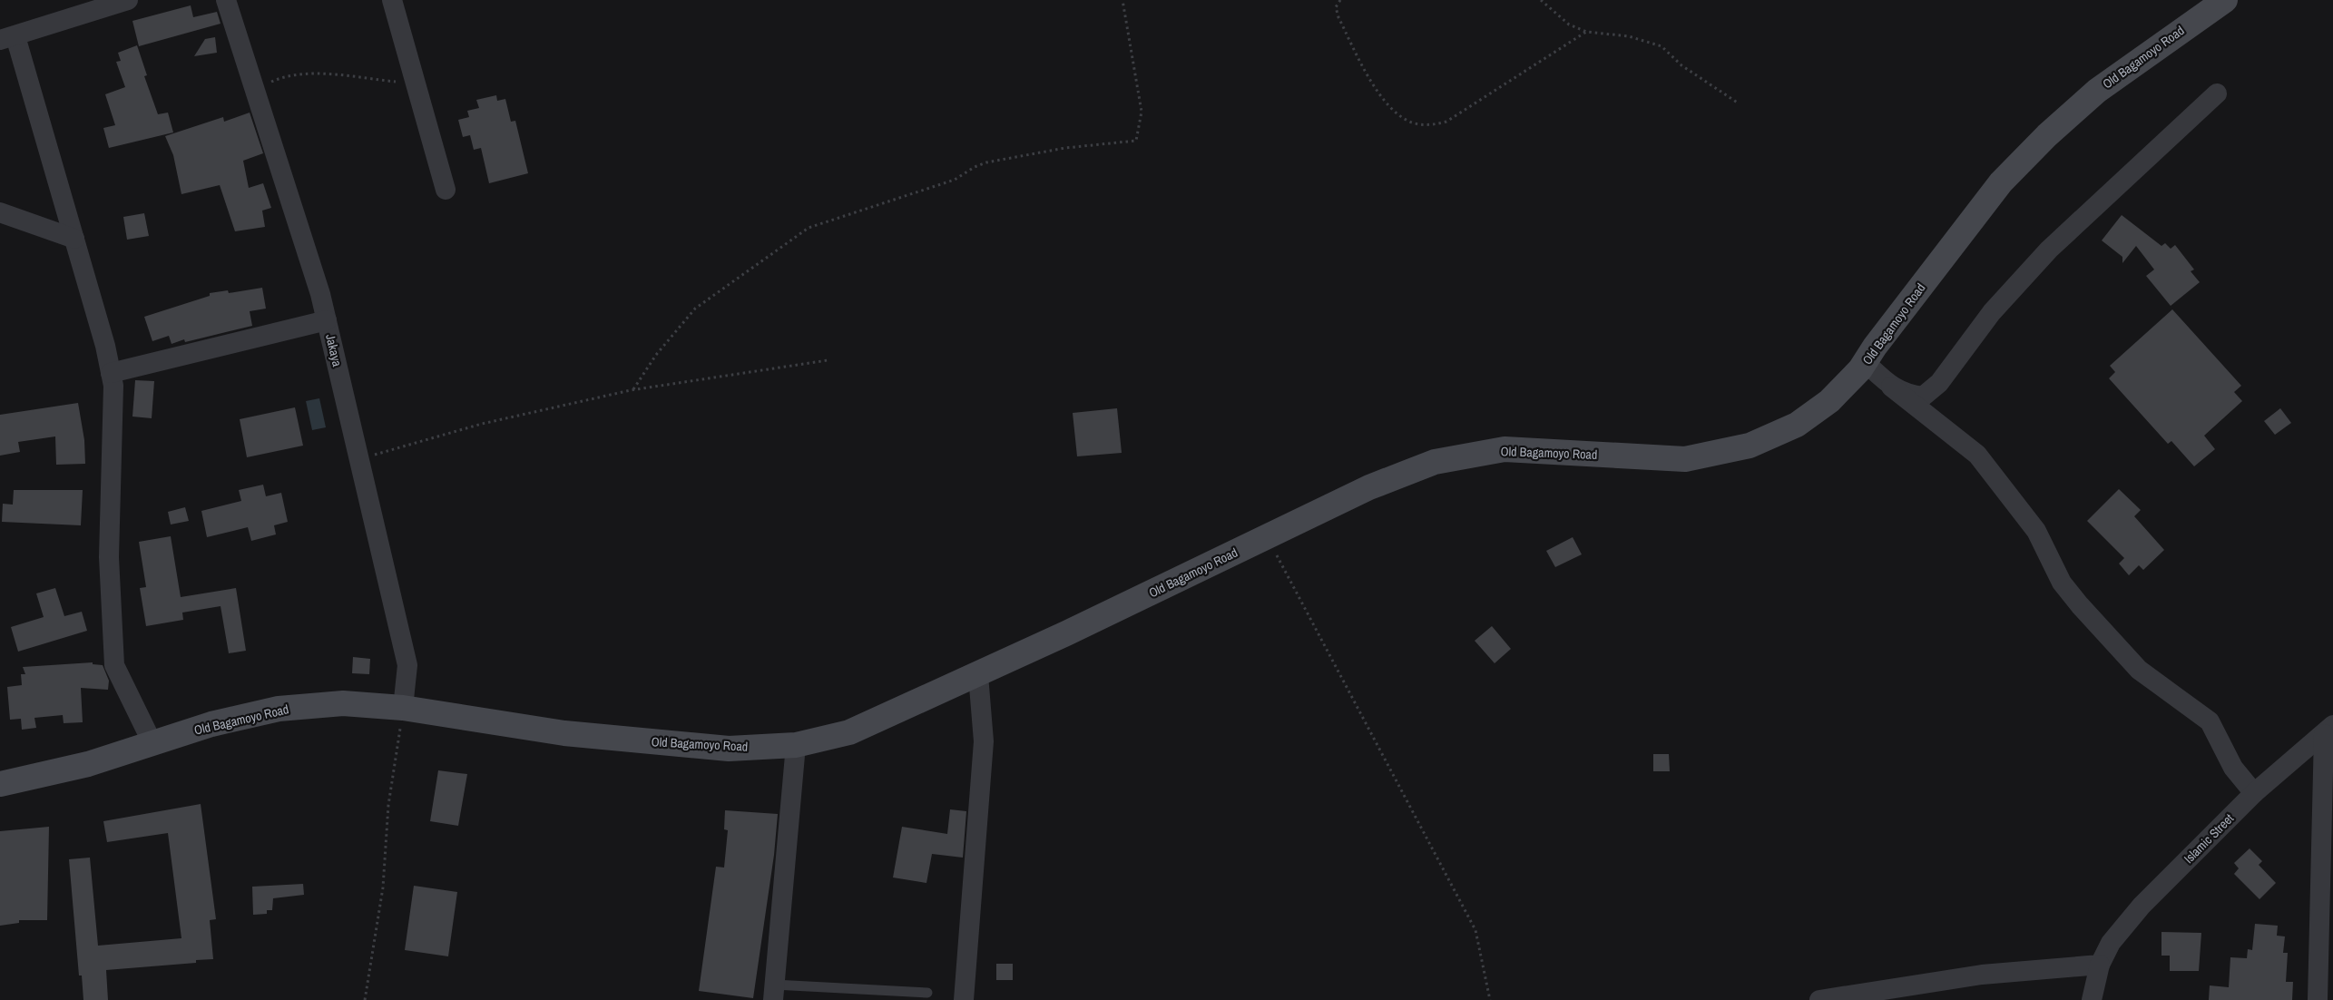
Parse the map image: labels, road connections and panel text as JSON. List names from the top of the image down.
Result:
{
  "streets": {
    "street": ["Old Bagamoyo Road", "Jakaya", "Islamic Street"]
  },
  "crossings": [
    ["Old Bagamoyo Road", "Jakaya"]
  ]
}
